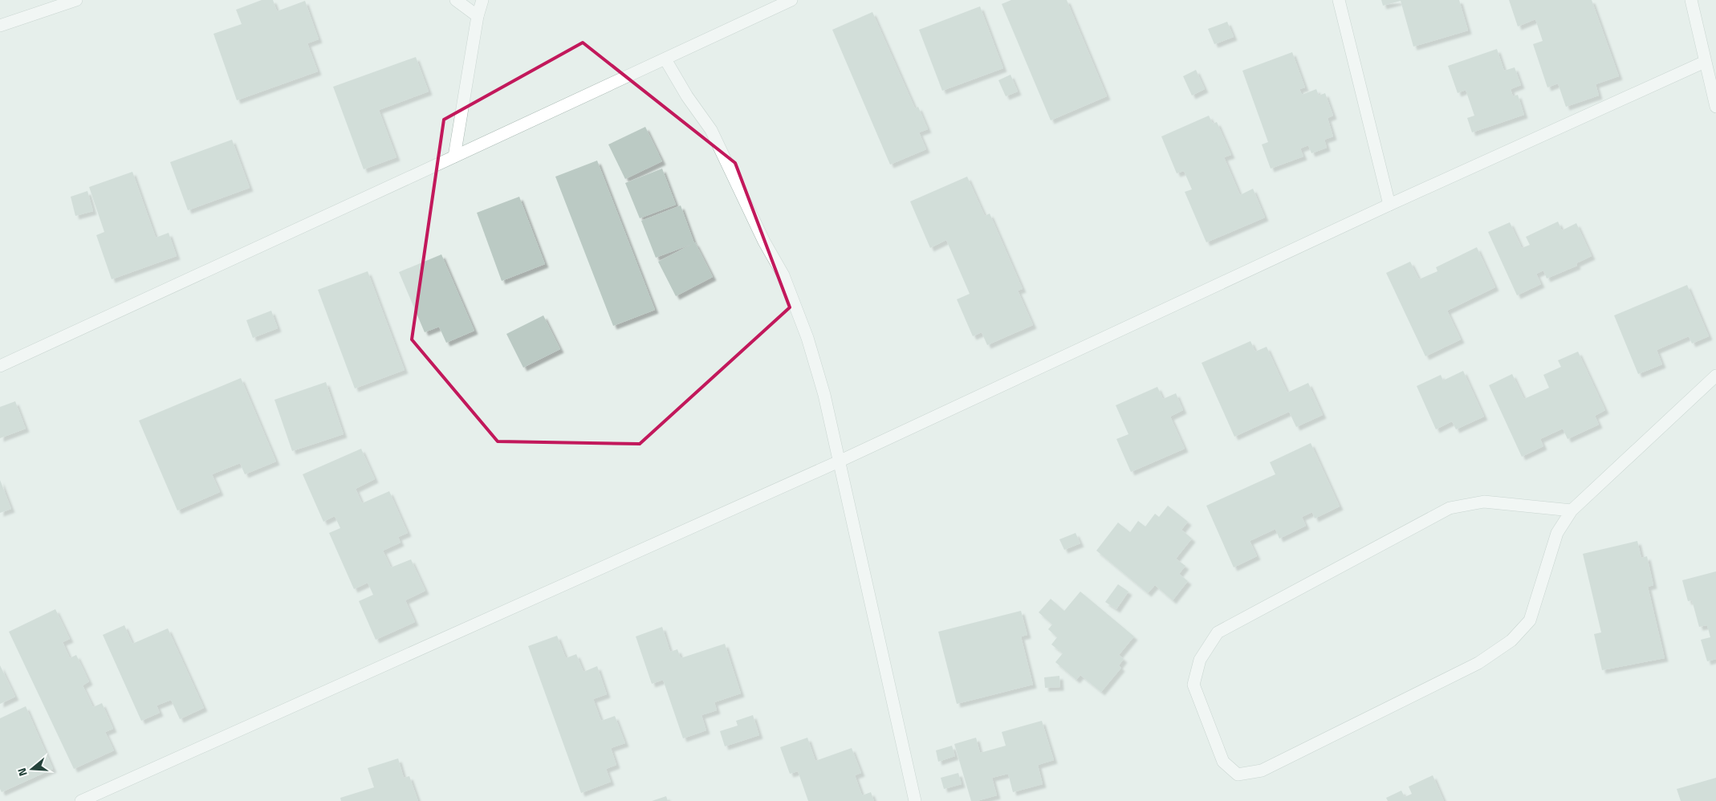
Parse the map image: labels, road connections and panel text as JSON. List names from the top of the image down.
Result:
{
  "north": "left"
}
